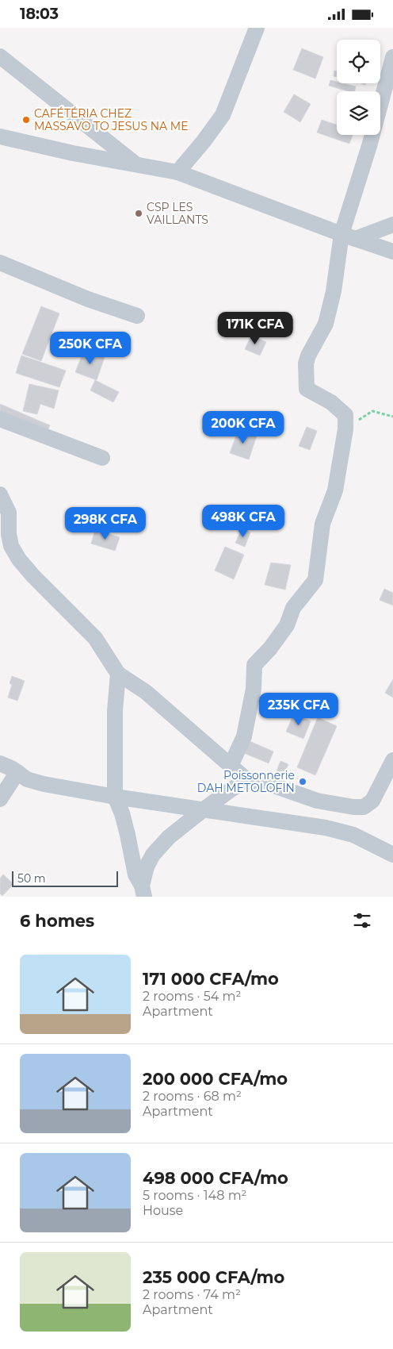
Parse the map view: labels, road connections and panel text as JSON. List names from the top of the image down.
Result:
{
  "places": ["CAFÉTÉRIA CHEZ MASSAVO TO JESUS NA ME", "CSP LES VAILLANTS", "Poissonnerie DAH METOLOFIN"],
  "scale_bar": "50 m",
  "page": {
    "status": "18:03",
    "price": [
      "171K CFA",
      "250K CFA",
      "200K CFA",
      "498K CFA",
      "298K CFA",
      "235K CFA"
    ],
    "scale": "50 m",
    "heading": "6 homes",
    "list": [
      {
        "name": "171 000 CFA/mo",
        "note": "2 rooms · 54 m² · Apartment"
      },
      {
        "name": "200 000 CFA/mo",
        "note": "2 rooms · 68 m² · Apartment"
      },
      {
        "name": "498 000 CFA/mo",
        "note": "5 rooms · 148 m² · House"
      },
      {
        "name": "235 000 CFA/mo",
        "note": "2 rooms · 74 m² · Apartment"
      }
    ]
  }
}
